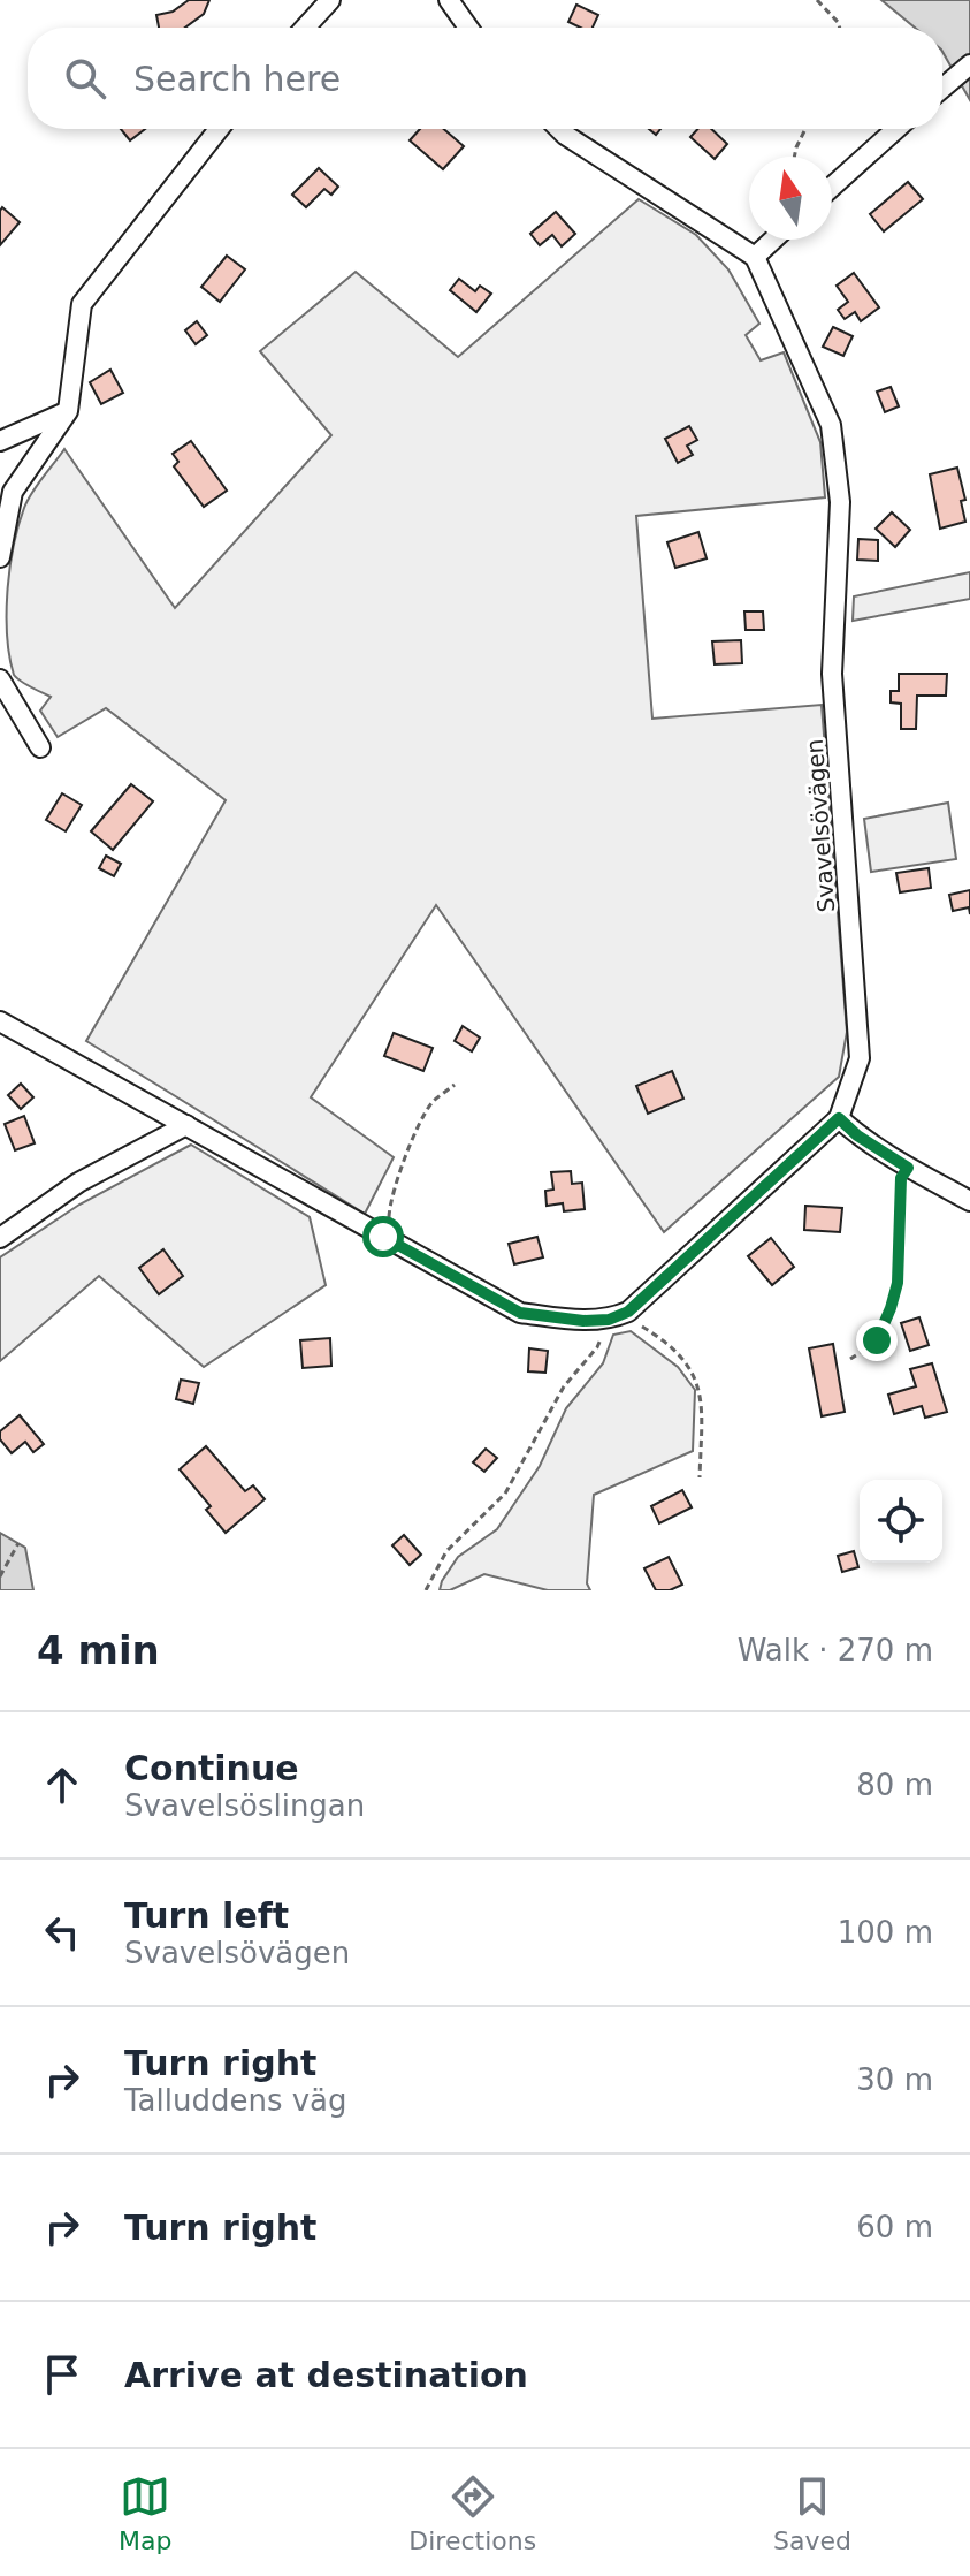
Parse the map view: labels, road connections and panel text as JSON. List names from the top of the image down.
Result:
{
  "streets": {
    "street": ["Svavelsövägen"]
  },
  "north": "top",
  "page": {
    "search": "Search here",
    "heading": ["4 min", "Walk · 270 m"],
    "list": [
      ["Continue", "Svavelsöslingan", "80 m"],
      ["Turn left", "Svavelsövägen", "100 m"],
      ["Turn right", "Talluddens väg", "30 m"],
      ["Turn right", "60 m"],
      "Arrive at destination"
    ],
    "nav": ["Map", "Directions", "Saved"]
  }
}
